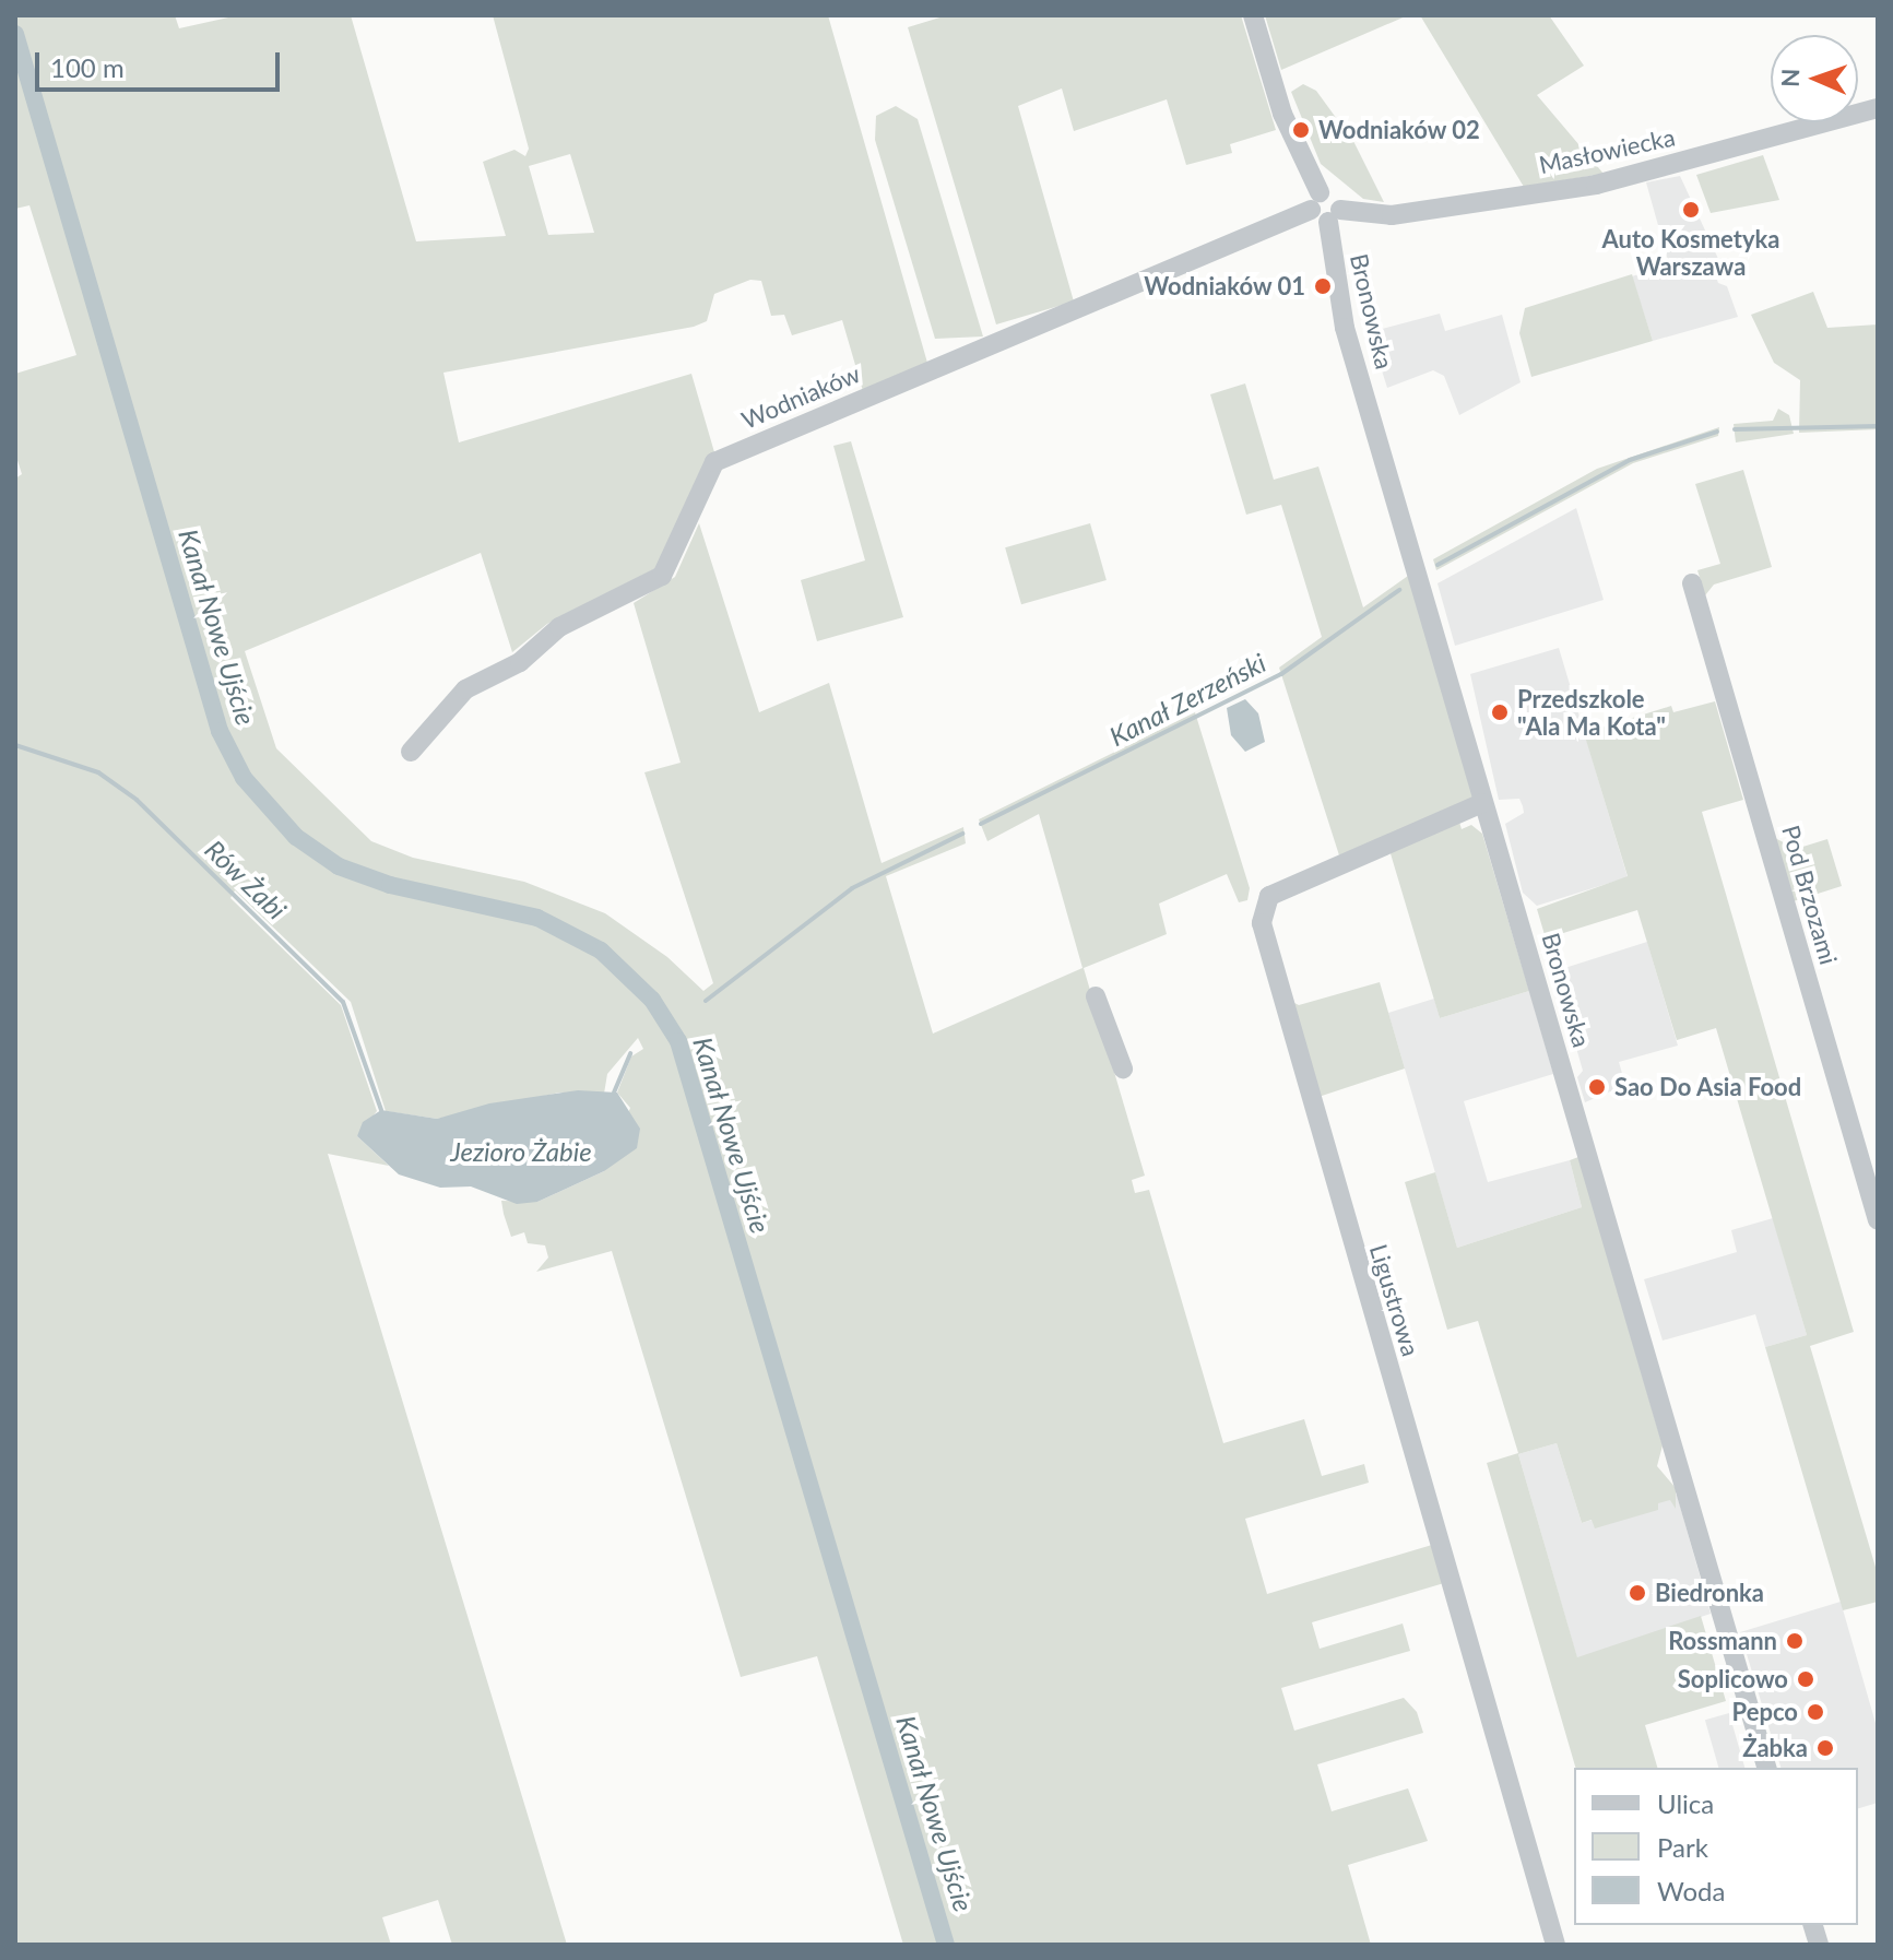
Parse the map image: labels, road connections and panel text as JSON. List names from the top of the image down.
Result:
{
  "streets": {
    "street": [
      "Masłowiecka",
      "Bronowska",
      "Wodniaków",
      "Pod Brzozami",
      "Ligustrowa"
    ]
  },
  "crossings": [
    ["Masłowiecka", "Bronowska"],
    ["Bronowska", "Ligustrowa"]
  ],
  "water": [
    "Kanał Nowe Ujście",
    "Kanał Zerzeński",
    "Rów Żabi",
    "Jezioro Żabie"
  ],
  "places": [
    "Wodniaków 02",
    "Auto Kosmetyka Warszawa",
    "Wodniaków 01",
    "Przedszkole \"Ala Ma Kota\"",
    "Sao Do Asia Food",
    "Biedronka",
    "Rossmann",
    "Soplicowo",
    "Pepco",
    "Żabka"
  ],
  "legend": ["Ulica", "Park", "Woda"],
  "scale_bar": "100 m",
  "north": "left"
}
